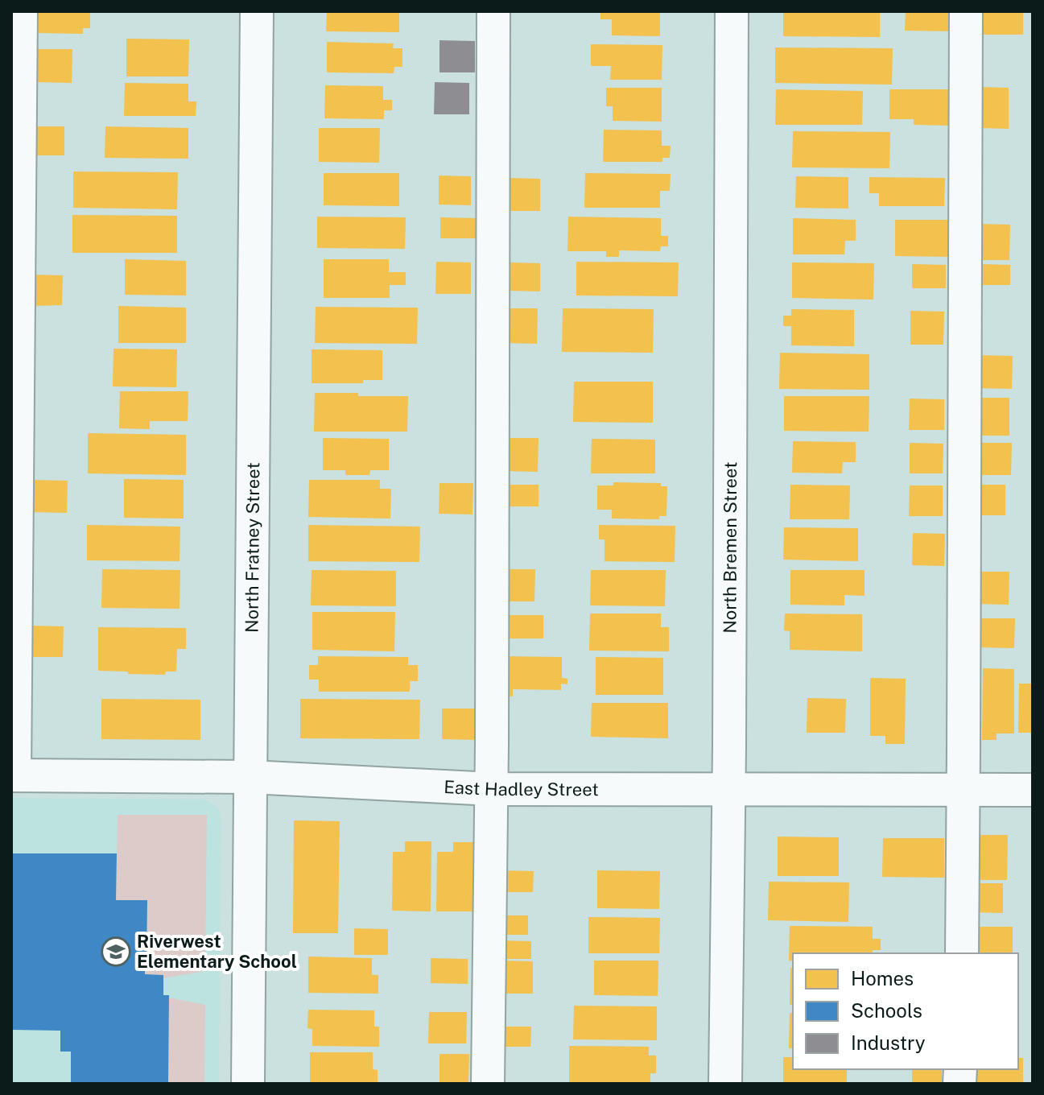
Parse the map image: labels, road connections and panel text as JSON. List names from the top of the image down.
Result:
{
  "streets": {
    "street": ["North Fratney Street", "North Bremen Street", "East Hadley Street"]
  },
  "crossings": [
    ["North Fratney Street", "East Hadley Street"],
    ["North Bremen Street", "East Hadley Street"]
  ],
  "places": {
    "school or university": ["Riverwest Elementary School"]
  },
  "legend": ["Homes", "Schools", "Industry"]
}
